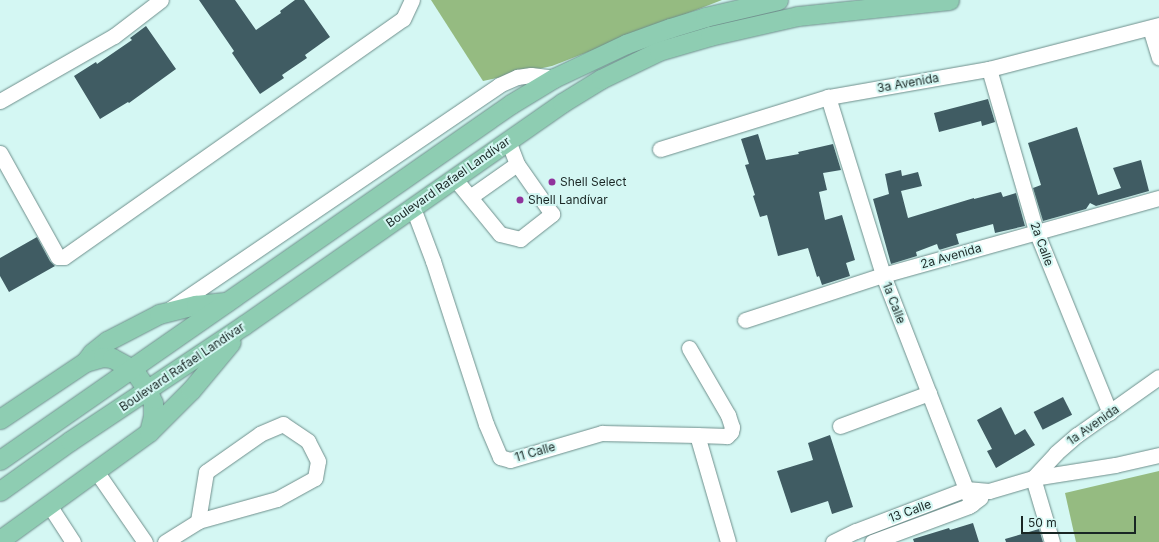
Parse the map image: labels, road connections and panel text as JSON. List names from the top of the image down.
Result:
{
  "streets": {
    "main road": ["Boulevard Rafael Landívar"],
    "street": [
      "3a Avenida",
      "2a Calle",
      "2a Avenida",
      "1a Calle",
      "1a Avenida",
      "11 Calle",
      "13 Calle"
    ]
  },
  "crossings": [
    ["3a Avenida", "2a Calle"],
    ["3a Avenida", "1a Calle"],
    ["Boulevard Rafael Landívar", "11 Calle"],
    ["2a Calle", "2a Avenida"],
    ["2a Calle", "1a Avenida"],
    ["2a Avenida", "1a Calle"],
    ["1a Calle", "13 Calle"],
    ["1a Avenida", "13 Calle"]
  ],
  "places": ["Shell Select", "Shell Landívar"],
  "scale_bar": "50 m"
}
